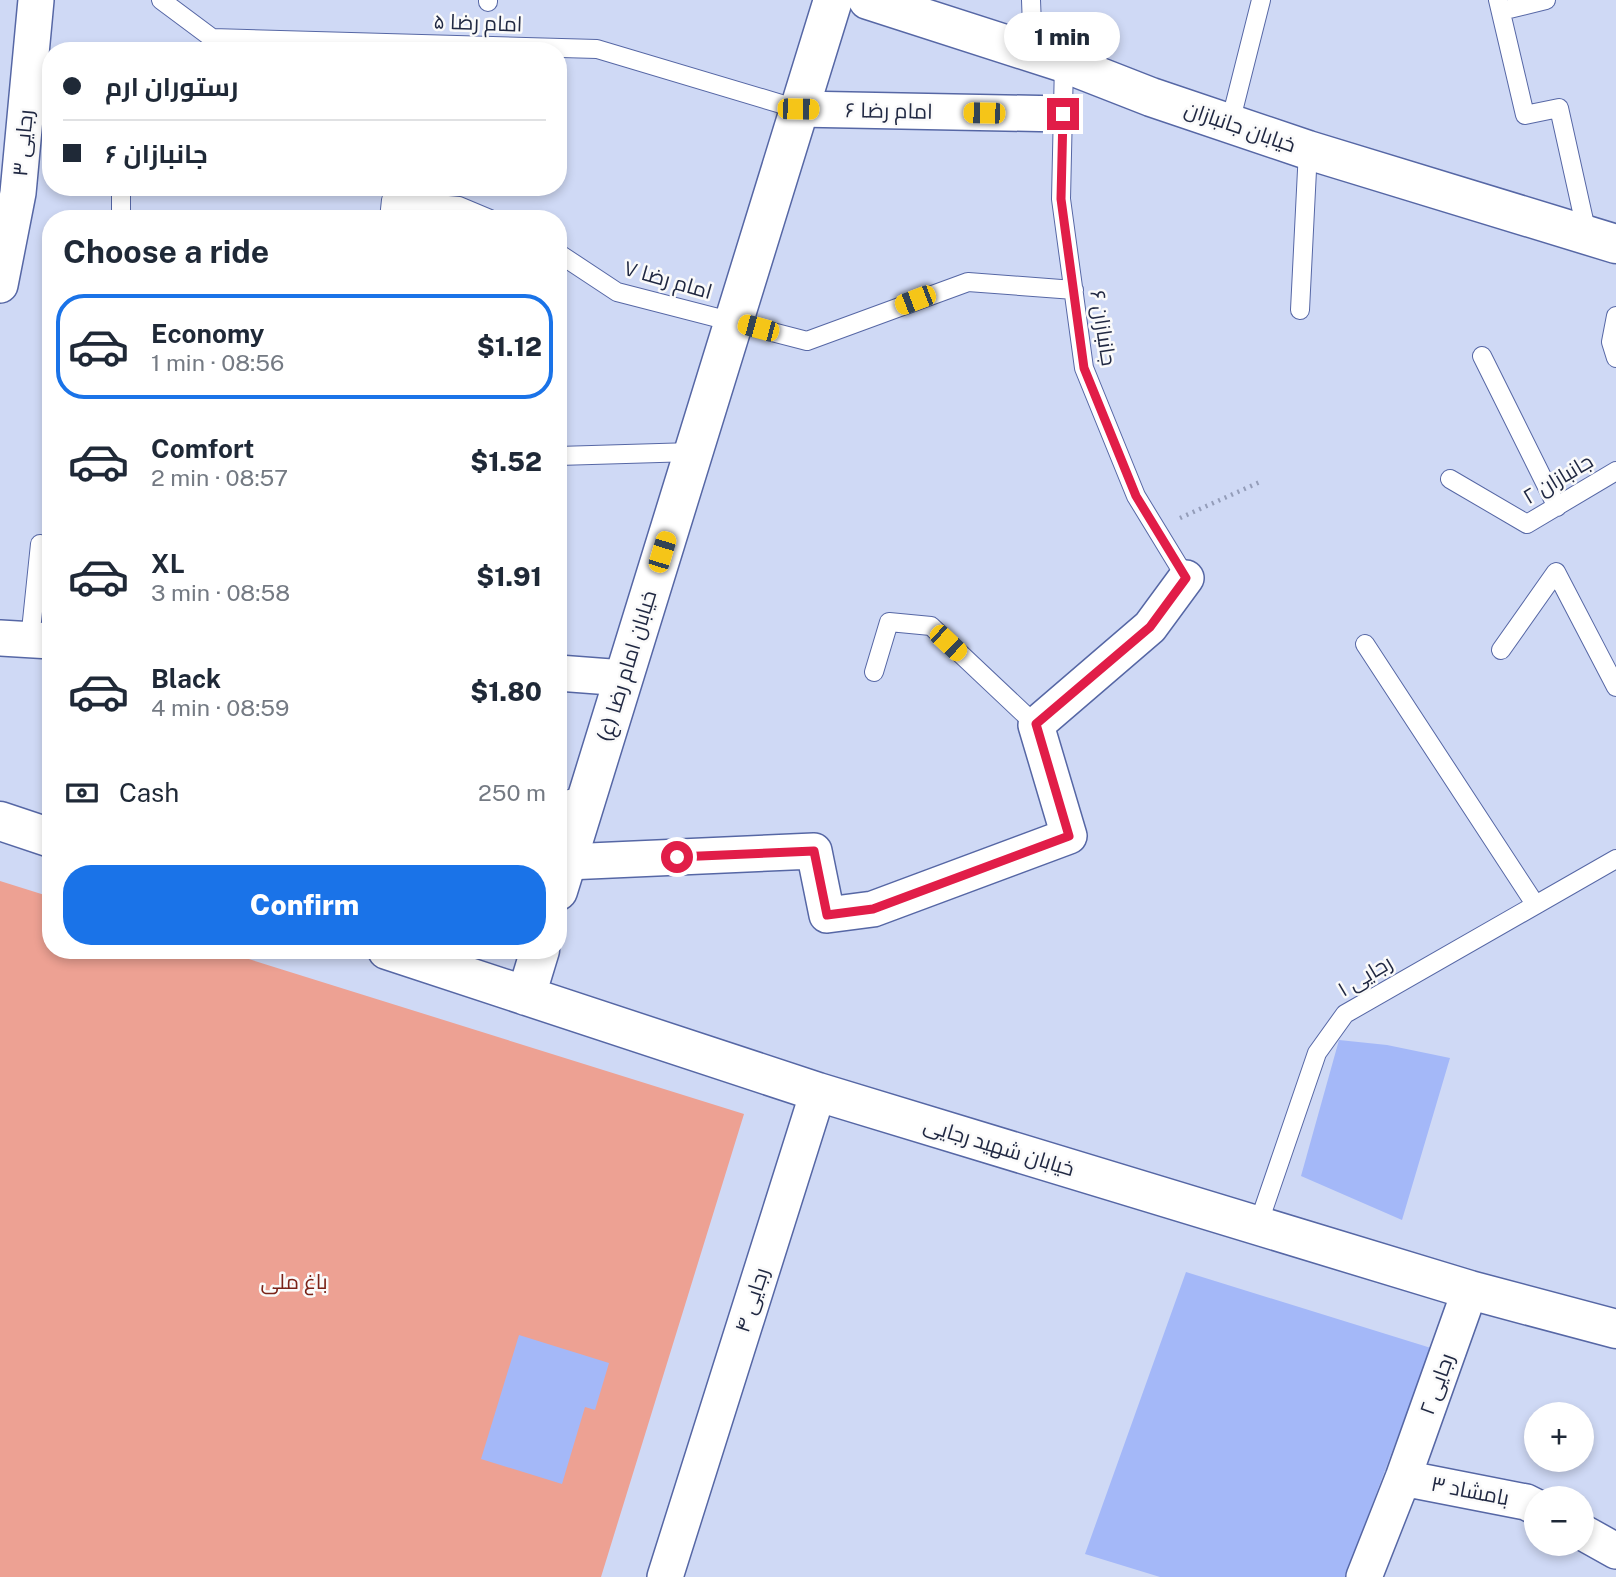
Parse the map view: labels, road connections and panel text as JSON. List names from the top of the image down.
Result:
{
  "streets": {
    "street": [
      "امام رضا ۶",
      "خیابان جانبازان",
      "رجایی ۳",
      "خیابان امام رضا (ع)",
      "خیابان شهید رجایی",
      "رجایی ۴",
      "رجایی ۲",
      "بامشاد ۳"
    ],
    "lane": [
      "امام رضا ۵",
      "امام رضا ۷",
      "جانبازان ۶",
      "جانبازان ۲",
      "رجایی ۱"
    ]
  },
  "crossings": [
    ["امام رضا ۵", "امام رضا ۶"],
    ["امام رضا ۵", "خیابان امام رضا (ع)"],
    ["امام رضا ۶", "جانبازان ۶"],
    ["امام رضا ۶", "خیابان امام رضا (ع)"],
    ["خیابان جانبازان", "جانبازان ۶"],
    ["امام رضا ۷", "جانبازان ۶"],
    ["امام رضا ۷", "خیابان امام رضا (ع)"],
    ["رجایی ۱", "خیابان شهید رجایی"],
    ["خیابان شهید رجایی", "رجایی ۴"],
    ["خیابان شهید رجایی", "رجایی ۲"],
    ["رجایی ۲", "بامشاد ۳"]
  ],
  "parks": ["باغ ملی"],
  "page": {
    "bubble": "1 min",
    "banner": ["رستوران ارم", "جانبازان ۶"],
    "heading": "Choose a ride",
    "list": [
      {
        "name": "Economy",
        "note": "1 min · 08:56",
        "value": "$1.12"
      },
      {
        "name": "Comfort",
        "note": "2 min · 08:57",
        "value": "$1.52"
      },
      {
        "name": "XL",
        "note": "3 min · 08:58",
        "value": "$1.91"
      },
      {
        "name": "Black",
        "note": "4 min · 08:59",
        "value": "$1.80"
      }
    ],
    "pay": ["Cash", "250 m"],
    "buttons": "Confirm",
    "map_buttons": ["+", "−"]
  }
}
